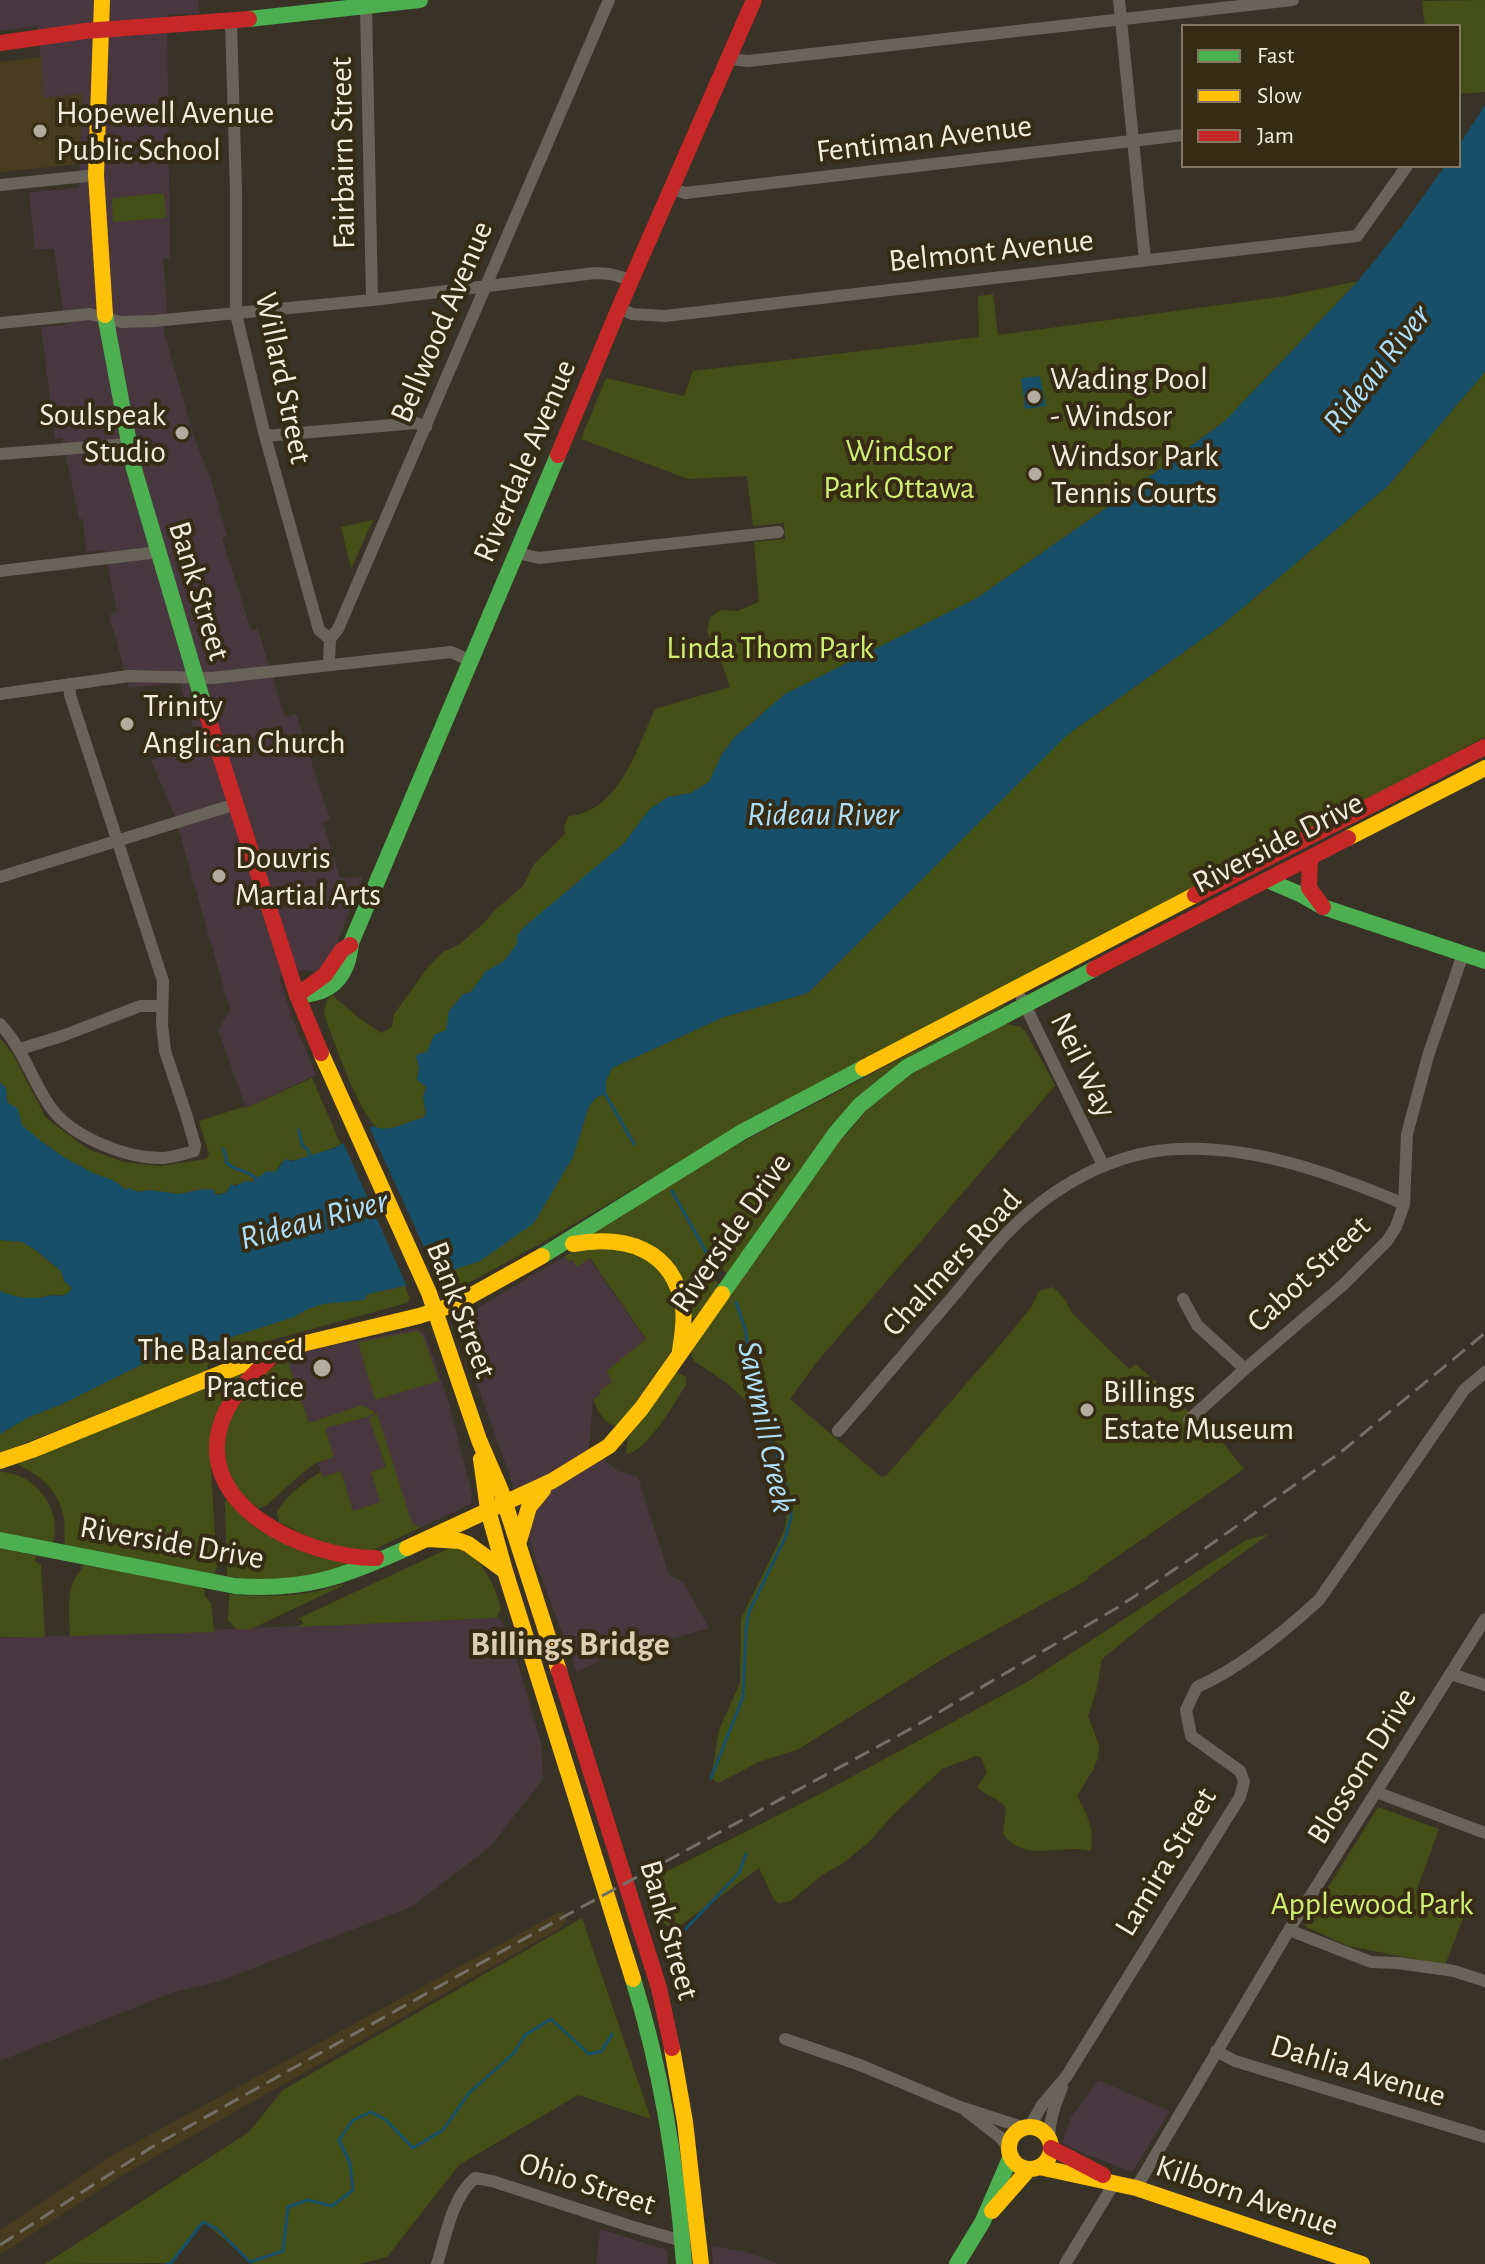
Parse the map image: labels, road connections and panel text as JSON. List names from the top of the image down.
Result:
{
  "streets": {
    "main road": [
      "Riverdale Avenue",
      "Bank Street",
      "Riverside Drive",
      "Kilborn Avenue"
    ],
    "street": [
      "Fentiman Avenue",
      "Fairbairn Street",
      "Belmont Avenue",
      "Bellwood Avenue",
      "Willard Street",
      "Neil Way",
      "Chalmers Road",
      "Cabot Street",
      "Blossom Drive",
      "Lamira Street",
      "Dahlia Avenue",
      "Ohio Street"
    ]
  },
  "crossings": [
    ["Fentiman Avenue", "Riverdale Avenue"],
    ["Belmont Avenue", "Riverdale Avenue"],
    ["Bellwood Avenue", "Willard Street"],
    ["Riverdale Avenue", "Bank Street"],
    ["Bank Street", "Riverside Drive"],
    ["Bank Street", "Ohio Street"],
    ["Riverside Drive", "Neil Way"],
    ["Neil Way", "Chalmers Road"],
    ["Chalmers Road", "Cabot Street"],
    ["Blossom Drive", "Dahlia Avenue"],
    ["Blossom Drive", "Kilborn Avenue"],
    ["Lamira Street", "Kilborn Avenue"]
  ],
  "districts": ["Billings Bridge"],
  "water": ["Rideau River", "Sawmill Creek"],
  "parks": ["Windsor Park Ottawa", "Linda Thom Park", "Applewood Park"],
  "places": [
    "Hopewell Avenue Public School",
    "Wading Pool - Windsor",
    "Soulspeak Studio",
    "Windsor Park Tennis Courts",
    "Trinity Anglican Church",
    "Douvris Martial Arts",
    "The Balanced Practice",
    "Billings Estate Museum"
  ],
  "legend": ["Fast", "Slow", "Jam"]
}
